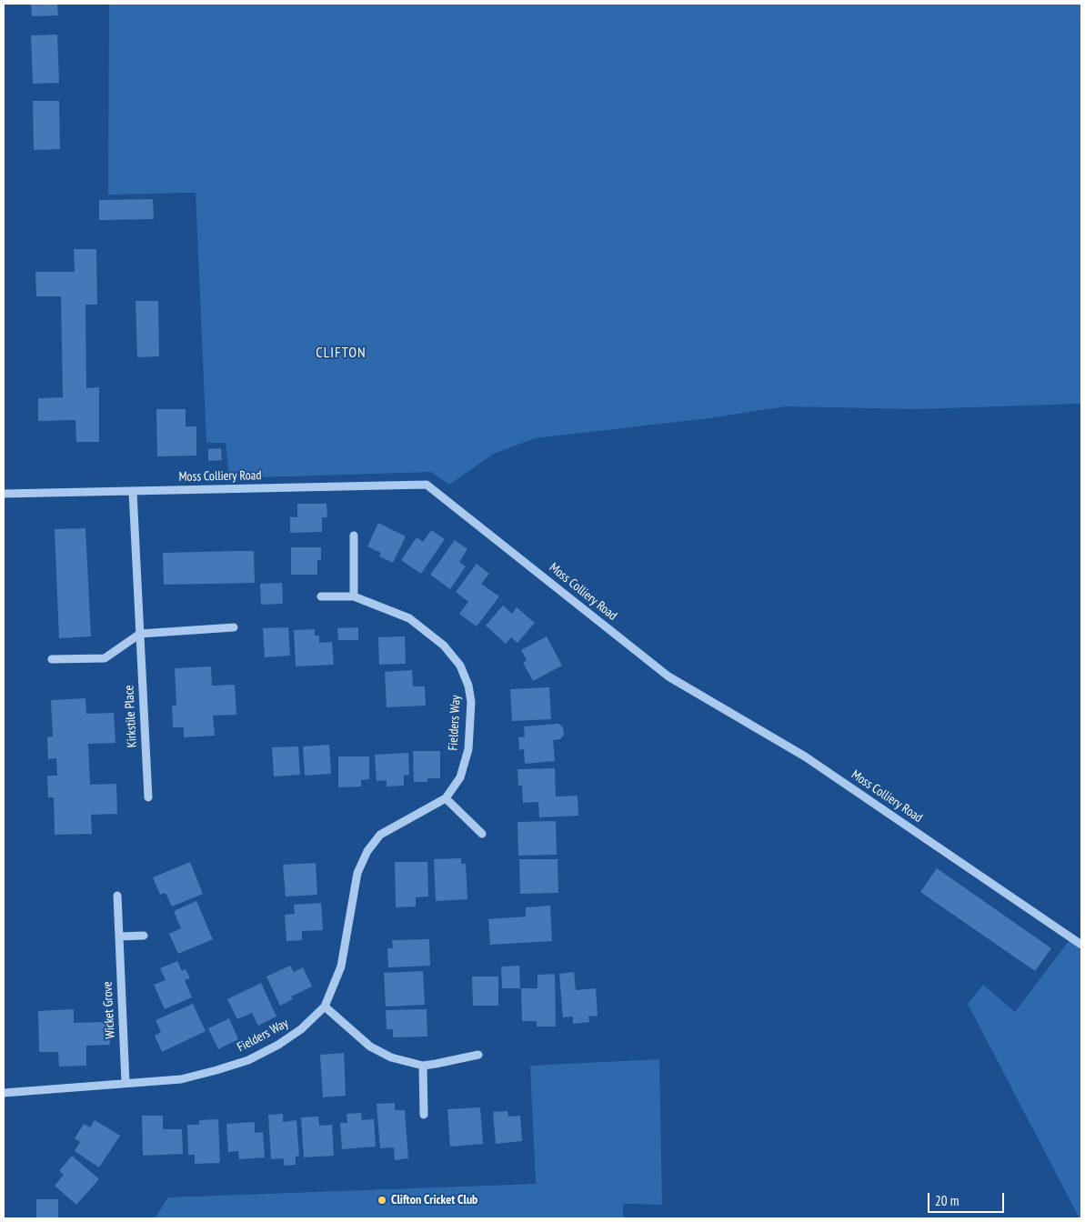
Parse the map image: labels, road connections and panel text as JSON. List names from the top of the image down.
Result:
{
  "streets": {
    "street": [
      "Moss Colliery Road",
      "Kirkstile Place",
      "Fielders Way",
      "Wicket Grove"
    ]
  },
  "crossings": [
    ["Moss Colliery Road", "Kirkstile Place"],
    ["Fielders Way", "Wicket Grove"]
  ],
  "districts": ["CLIFTON"],
  "places": ["Clifton Cricket Club"],
  "scale_bar": "20 m"
}
